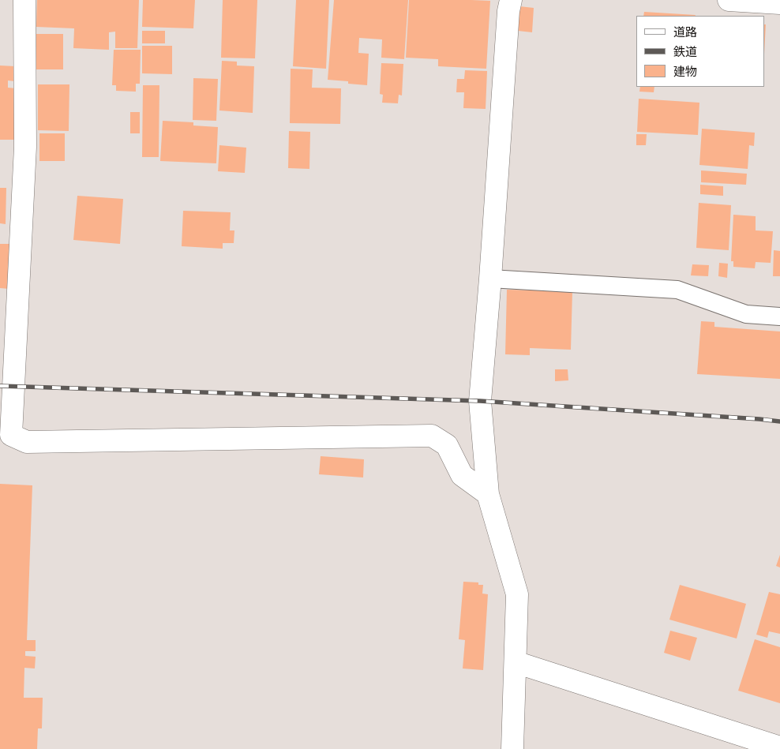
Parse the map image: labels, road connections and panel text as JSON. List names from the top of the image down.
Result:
{
  "legend": ["道路", "鉄道", "建物"]
}
